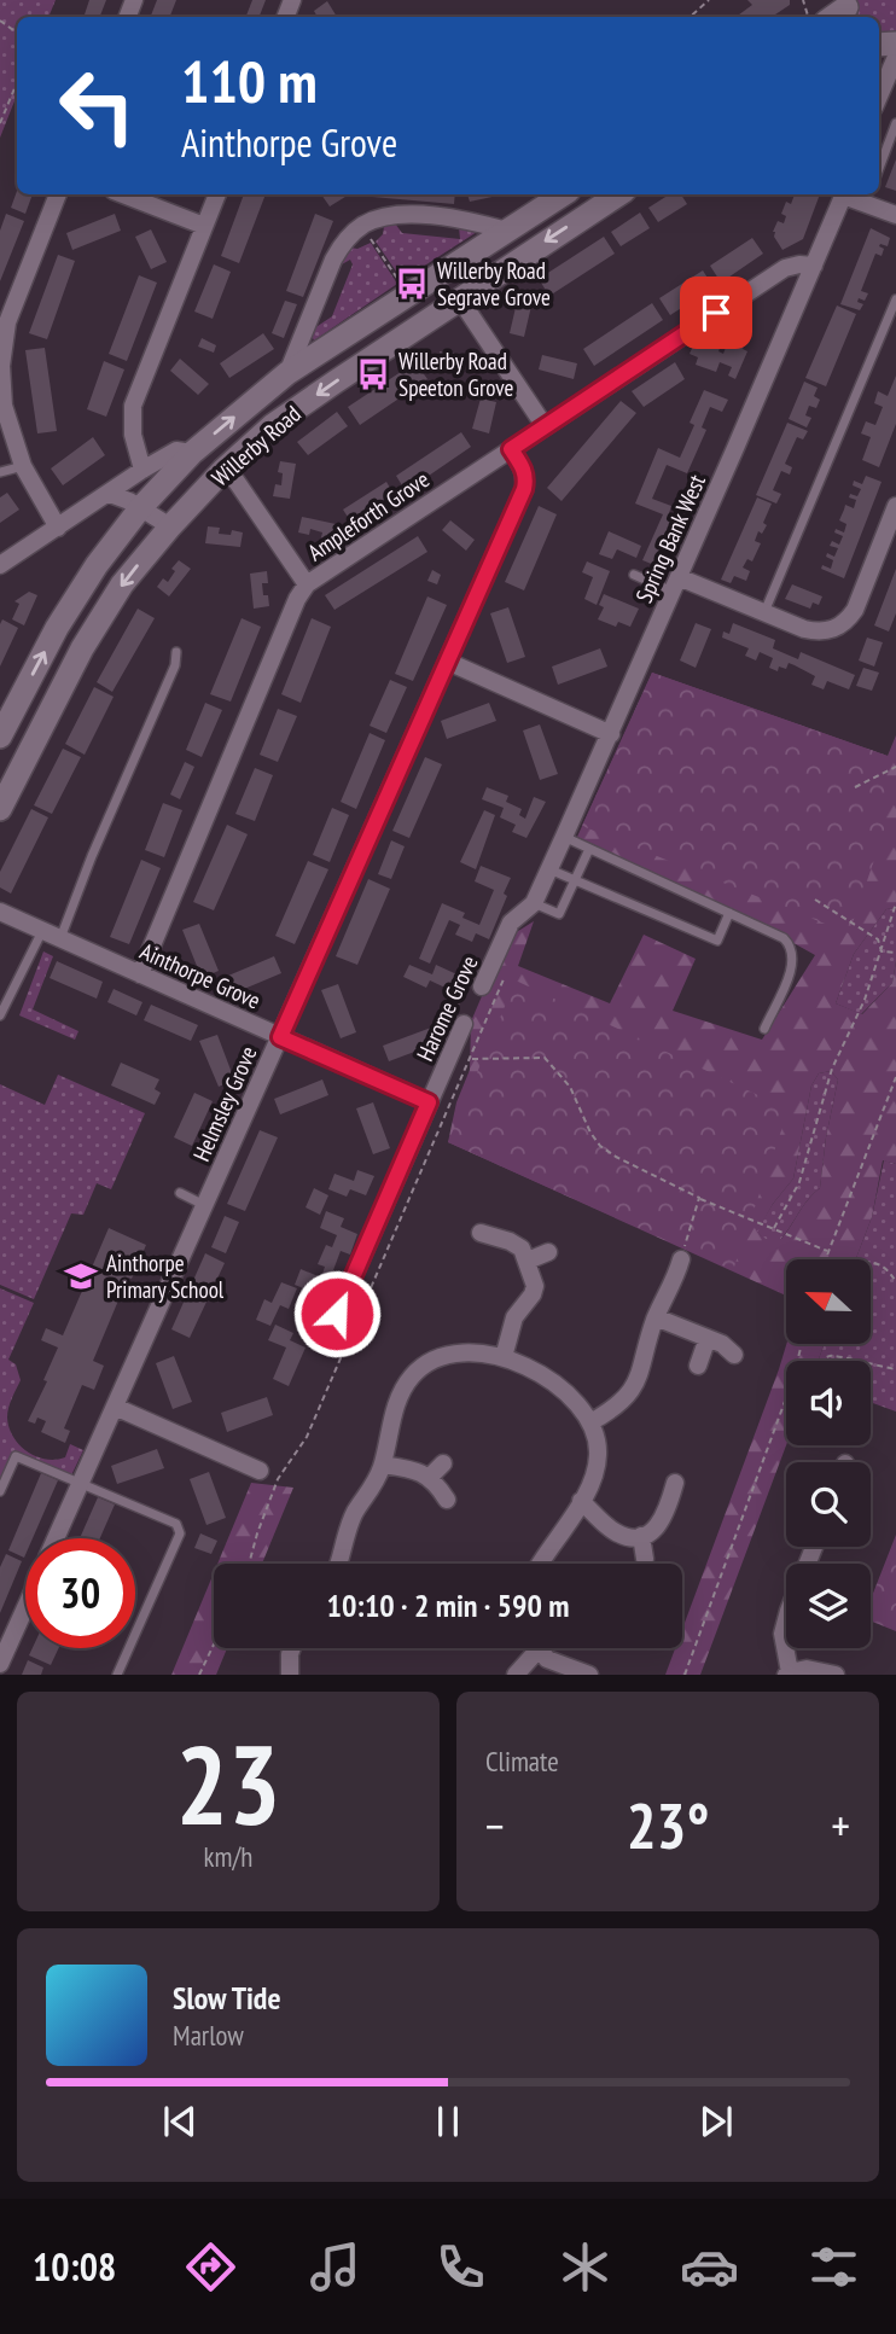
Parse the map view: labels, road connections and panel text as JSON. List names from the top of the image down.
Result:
{
  "streets": {
    "street": [
      "Willerby Road",
      "Ampleforth Grove",
      "Spring Bank West",
      "Ainthorpe Grove",
      "Harome Grove",
      "Helmsley Grove"
    ]
  },
  "crossings": [
    ["Ampleforth Grove", "Spring Bank West"],
    ["Ampleforth Grove", "Ainthorpe Grove"],
    ["Ampleforth Grove", "Helmsley Grove"],
    ["Spring Bank West", "Harome Grove"],
    ["Ainthorpe Grove", "Harome Grove"],
    ["Ainthorpe Grove", "Helmsley Grove"]
  ],
  "places": {
    "bus stop": ["Willerby Road Segrave Grove", "Willerby Road Speeton Grove"],
    "school or university": ["Ainthorpe Primary School"]
  },
  "north": "left",
  "page": {
    "turn": ["110 m", "Ainthorpe Grove"],
    "limit": "30",
    "trip": "10:10 · 2 min · 590 m",
    "tile": [
      ["23", "km/h"],
      "Climate"
    ],
    "heat": ["−", "23°", "+"],
    "song": ["Slow Tide", "Marlow"],
    "tabs": "10:08"
  }
}
